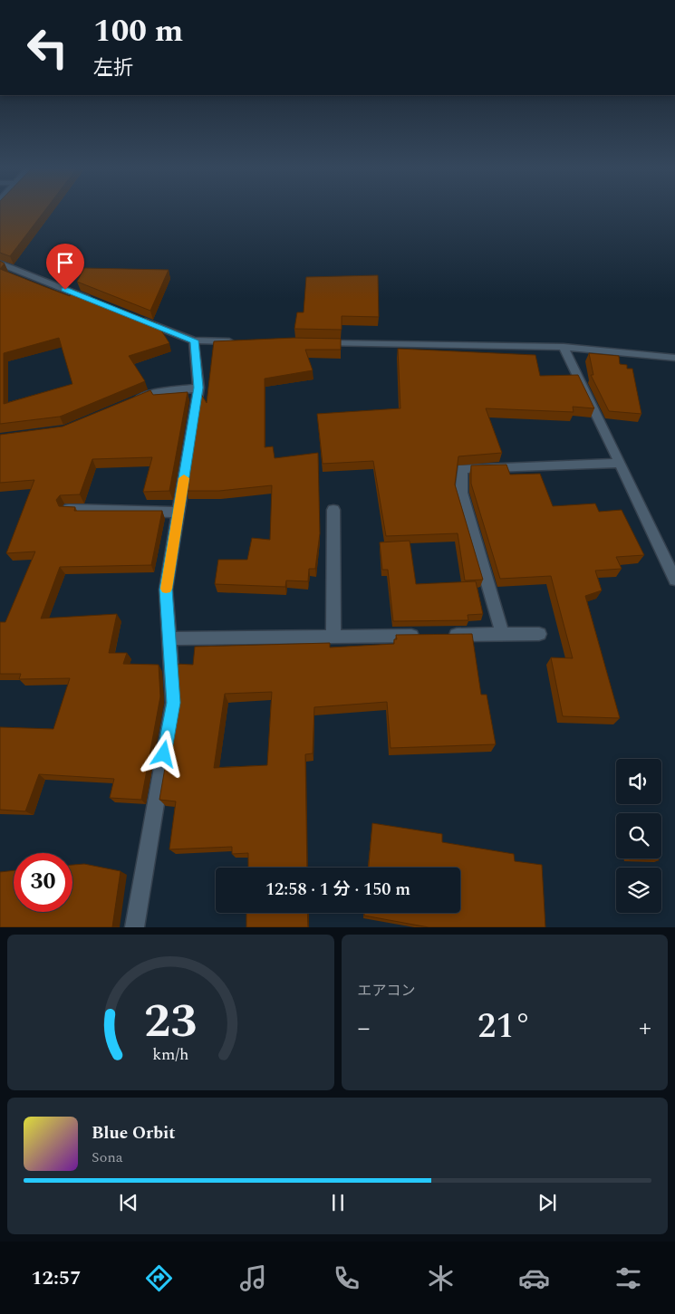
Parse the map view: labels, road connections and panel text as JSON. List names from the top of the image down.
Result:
{
  "page": {
    "turn": ["100 m", "左折"],
    "limit": "30",
    "trip": "12:58 · 1 分 · 150 m",
    "tile": "エアコン",
    "heat": ["−", "21°", "+"],
    "song": ["Blue Orbit", "Sona"],
    "tabs": "12:57",
    "gauge": ["23", "km/h"]
  }
}
